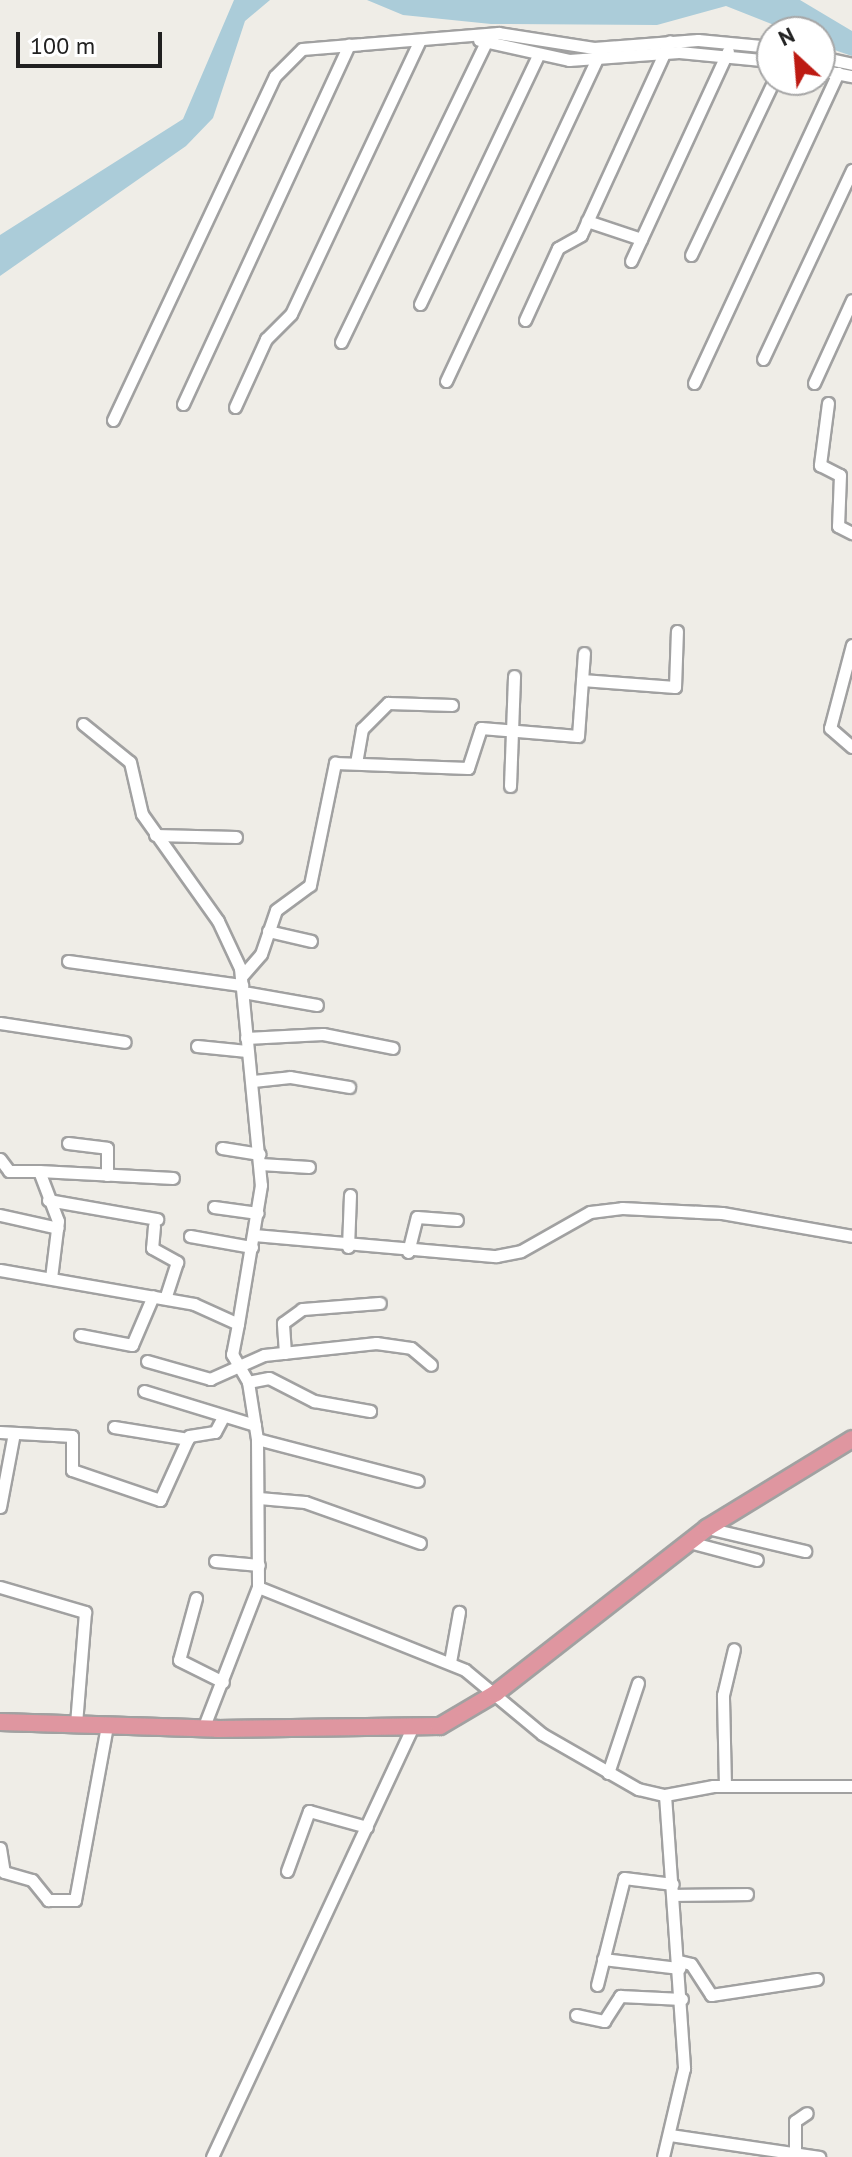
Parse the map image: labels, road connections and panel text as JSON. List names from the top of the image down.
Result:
{
  "scale_bar": "100 m",
  "north": "top left"
}
